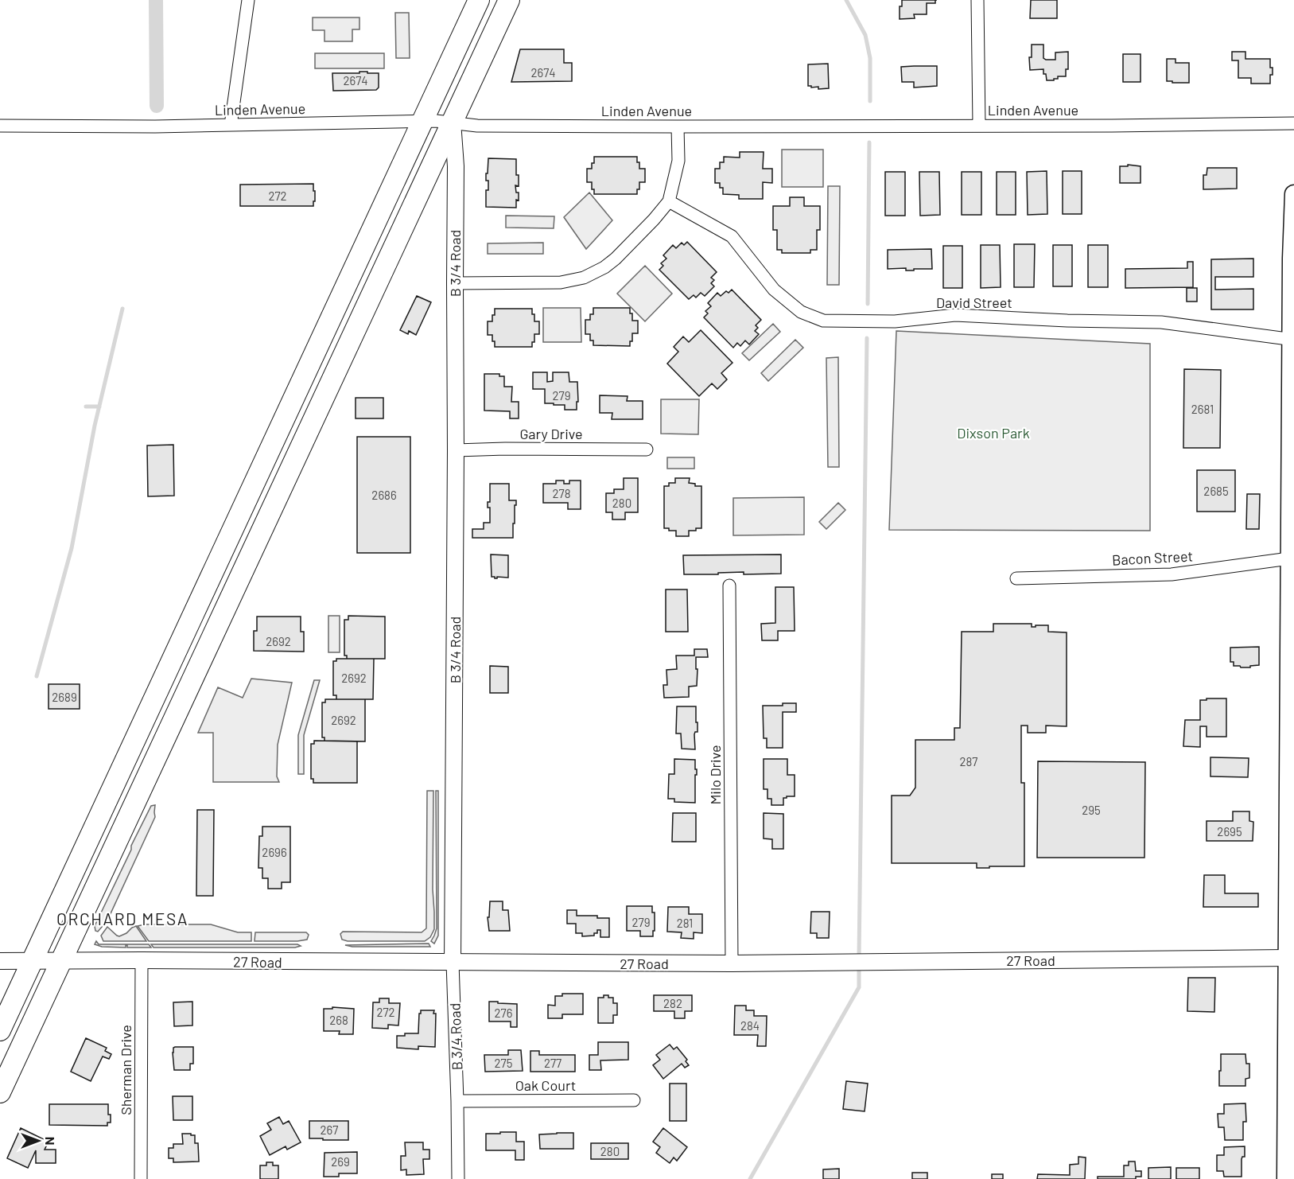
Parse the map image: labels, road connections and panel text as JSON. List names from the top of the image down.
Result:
{
  "streets": {
    "street": [
      "Linden Avenue",
      "B 3/4 Road",
      "David Street",
      "Gary Drive",
      "Bacon Street",
      "Milo Drive",
      "27 Road",
      "Sherman Drive",
      "Oak Court"
    ]
  },
  "crossings": [
    ["Linden Avenue", "B 3/4 Road"],
    ["B 3/4 Road", "Gary Drive"],
    ["B 3/4 Road", "27 Road"],
    ["B 3/4 Road", "Oak Court"],
    ["Milo Drive", "27 Road"],
    ["27 Road", "Sherman Drive"]
  ],
  "districts": ["ORCHARD MESA"],
  "parks": ["Dixson Park"],
  "house_numbers": [
    "2674",
    "2674",
    "272",
    "279",
    "2681",
    "2685",
    "278",
    "2686",
    "280",
    "2692",
    "2692",
    "2689",
    "2692",
    "287",
    "295",
    "2695",
    "2696",
    "279",
    "281",
    "282",
    "272",
    "276",
    "268",
    "284",
    "275",
    "277",
    "267",
    "280",
    "269"
  ],
  "north": "right"
}
